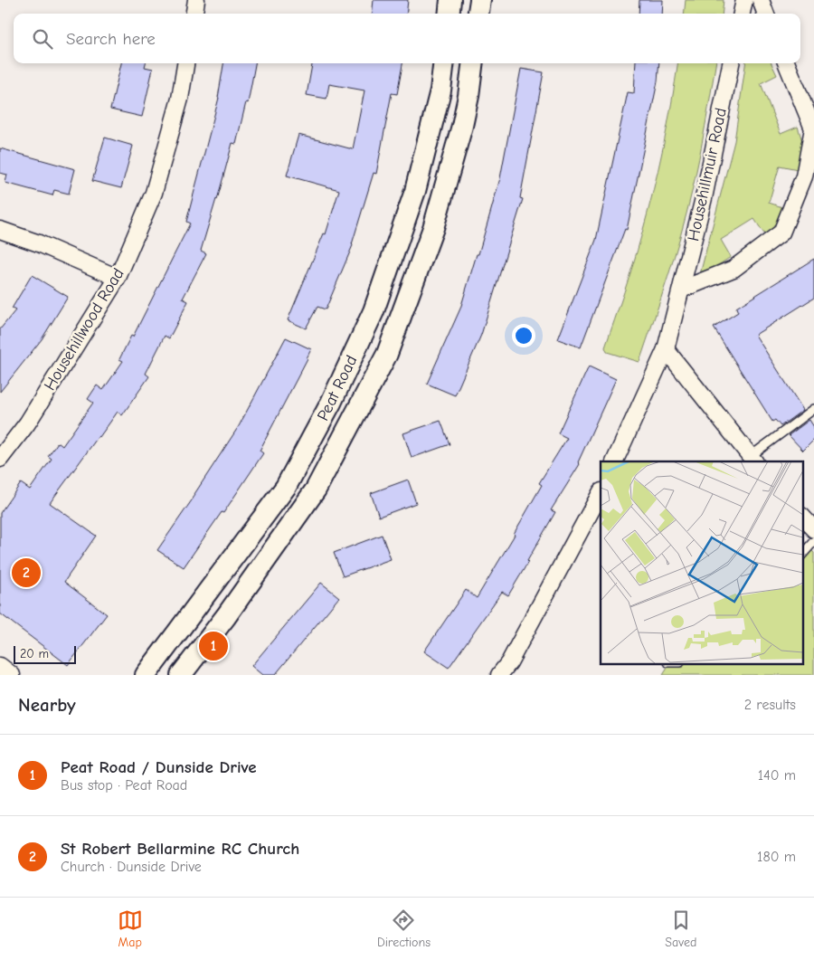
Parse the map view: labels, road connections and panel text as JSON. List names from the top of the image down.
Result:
{
  "streets": {
    "street": ["Househillmuir Road", "Househillwood Road", "Peat Road"]
  },
  "scale_bar": "20 m",
  "page": {
    "search": "Search here",
    "pins": ["2", "1"],
    "scale": "20 m",
    "heading": ["Nearby", "2 results"],
    "list": [
      {
        "mark": "1",
        "name": "Peat Road / Dunside Drive",
        "note": "Bus stop · Peat Road",
        "value": "140 m"
      },
      {
        "mark": "2",
        "name": "St Robert Bellarmine RC Church",
        "note": "Church · Dunside Drive",
        "value": "180 m"
      }
    ],
    "nav": ["Map", "Directions", "Saved"]
  }
}
